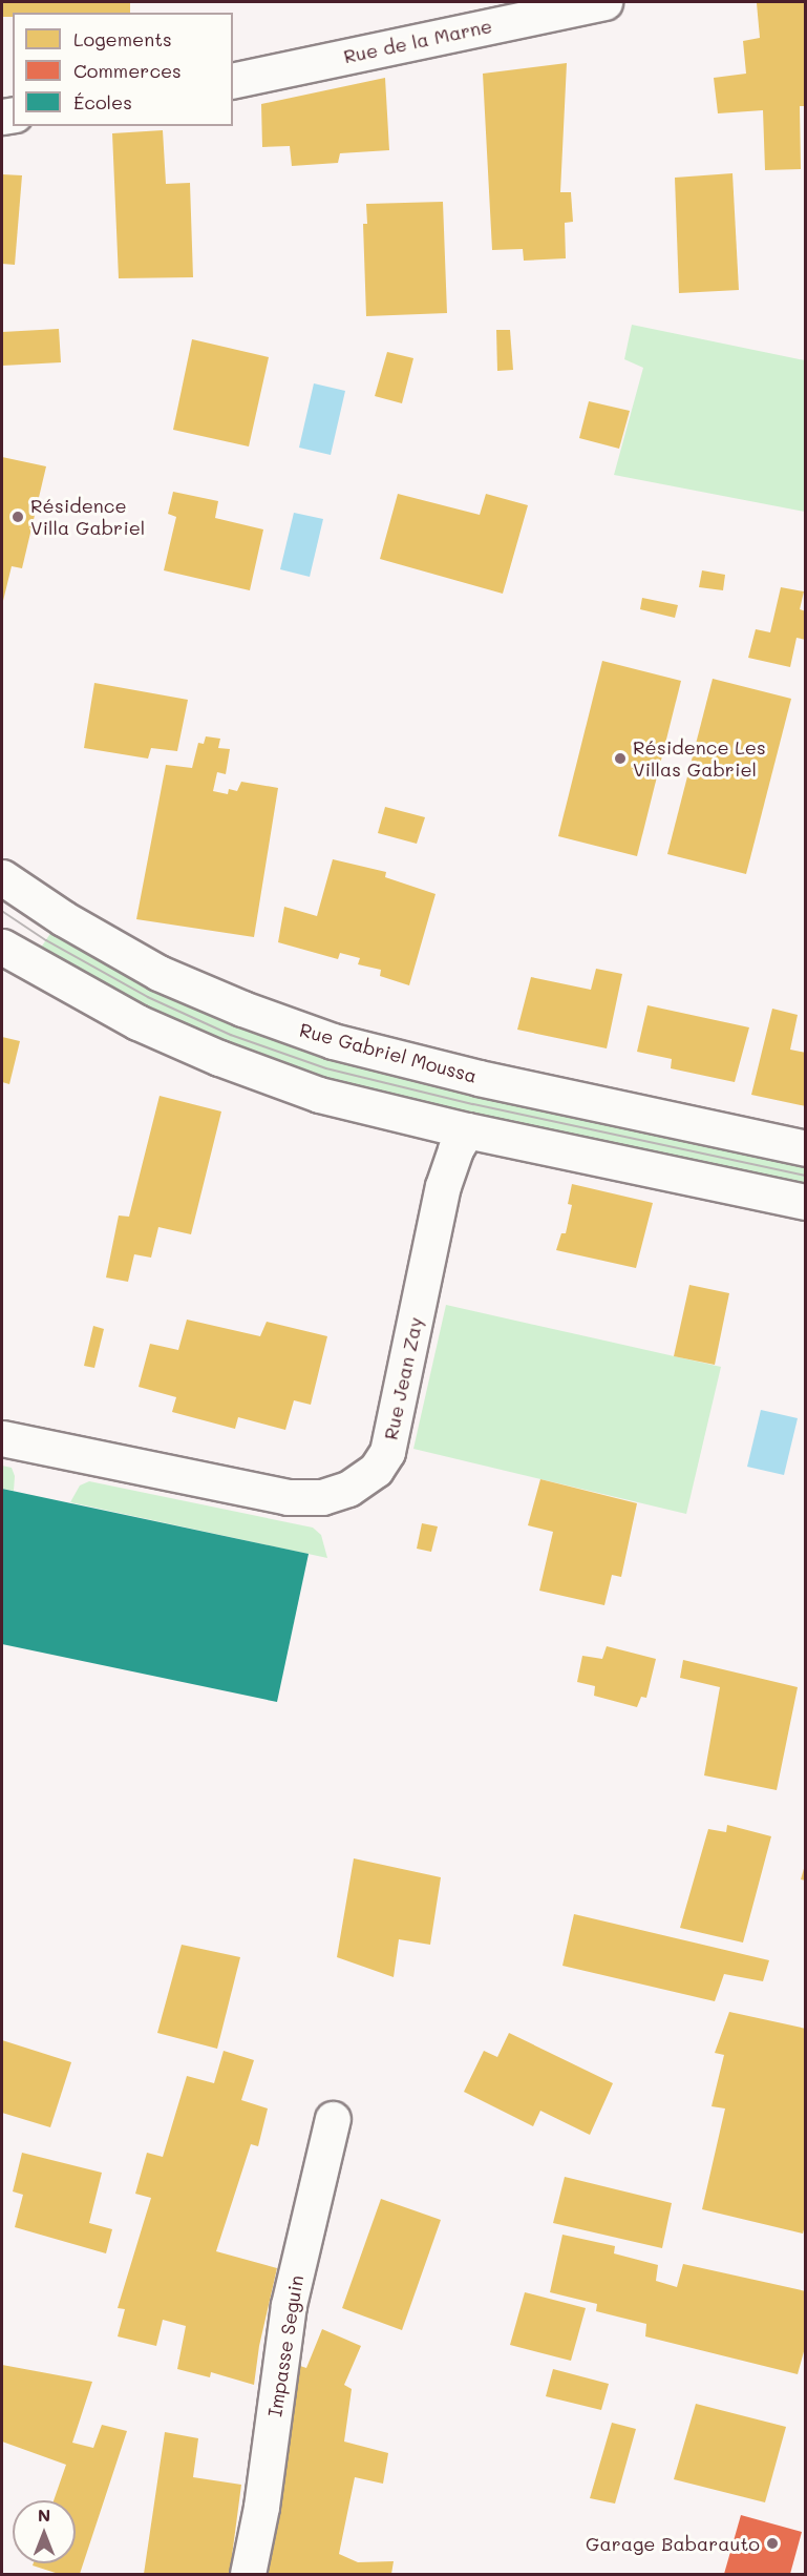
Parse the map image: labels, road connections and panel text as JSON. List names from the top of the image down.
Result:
{
  "streets": {
    "street": [
      "Rue de la Marne",
      "Rue Gabriel Moussa",
      "Rue Jean Zay",
      "Impasse Seguin"
    ]
  },
  "places": ["Résidence Villa Gabriel", "Résidence Les Villas Gabriel", "Garage Babarauto"],
  "legend": ["Logements", "Commerces", "Écoles"],
  "north": "top"
}
